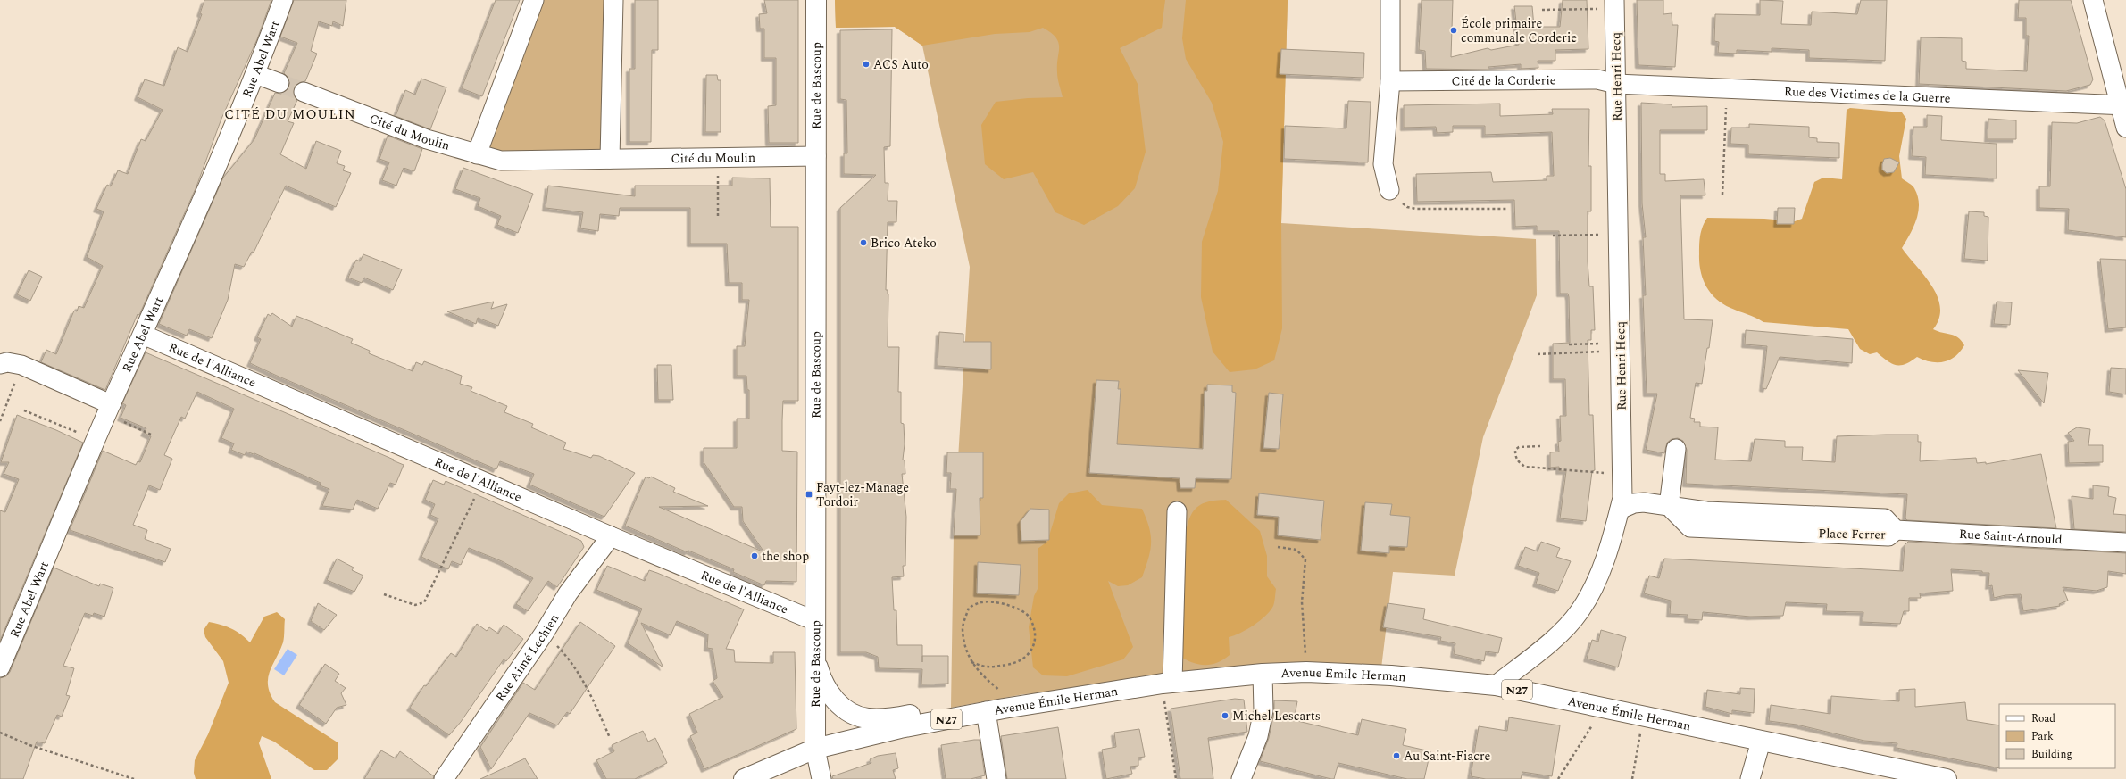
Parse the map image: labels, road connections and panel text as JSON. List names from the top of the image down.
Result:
{
  "streets": {
    "main road": ["Rue de Bascoup", "Avenue Émile Herman", "N27"],
    "street": [
      "Rue Abel Wart",
      "Rue Henri Hecq",
      "Cité de la Corderie",
      "Rue des Victimes de la Guerre",
      "Cité du Moulin",
      "Rue de l'Alliance",
      "Place Ferrer",
      "Rue Saint-Arnould",
      "Rue Aimé Lechien"
    ]
  },
  "crossings": [
    ["Rue Abel Wart", "Rue de l'Alliance"],
    ["Rue Henri Hecq", "Cité de la Corderie"],
    ["Rue Henri Hecq", "Rue des Victimes de la Guerre"],
    ["Rue Henri Hecq", "Avenue Émile Herman"],
    ["Cité de la Corderie", "Rue des Victimes de la Guerre"],
    ["Rue de Bascoup", "Cité du Moulin"],
    ["Rue de Bascoup", "Rue de l'Alliance"],
    ["Rue de Bascoup", "Avenue Émile Herman"],
    ["Rue de l'Alliance", "Rue Aimé Lechien"],
    ["Place Ferrer", "Rue Saint-Arnould"]
  ],
  "districts": ["CITÉ DU MOULIN"],
  "places": {
    "other": [
      "École primaire communale Corderie",
      "ACS Auto",
      "Brico Ateko",
      "the shop",
      "Michel Lescarts",
      "Au Saint-Fiacre"
    ],
    "transit": ["Fayt-lez-Manage Tordoir"]
  },
  "legend": ["Road", "Park", "Building"]
}
